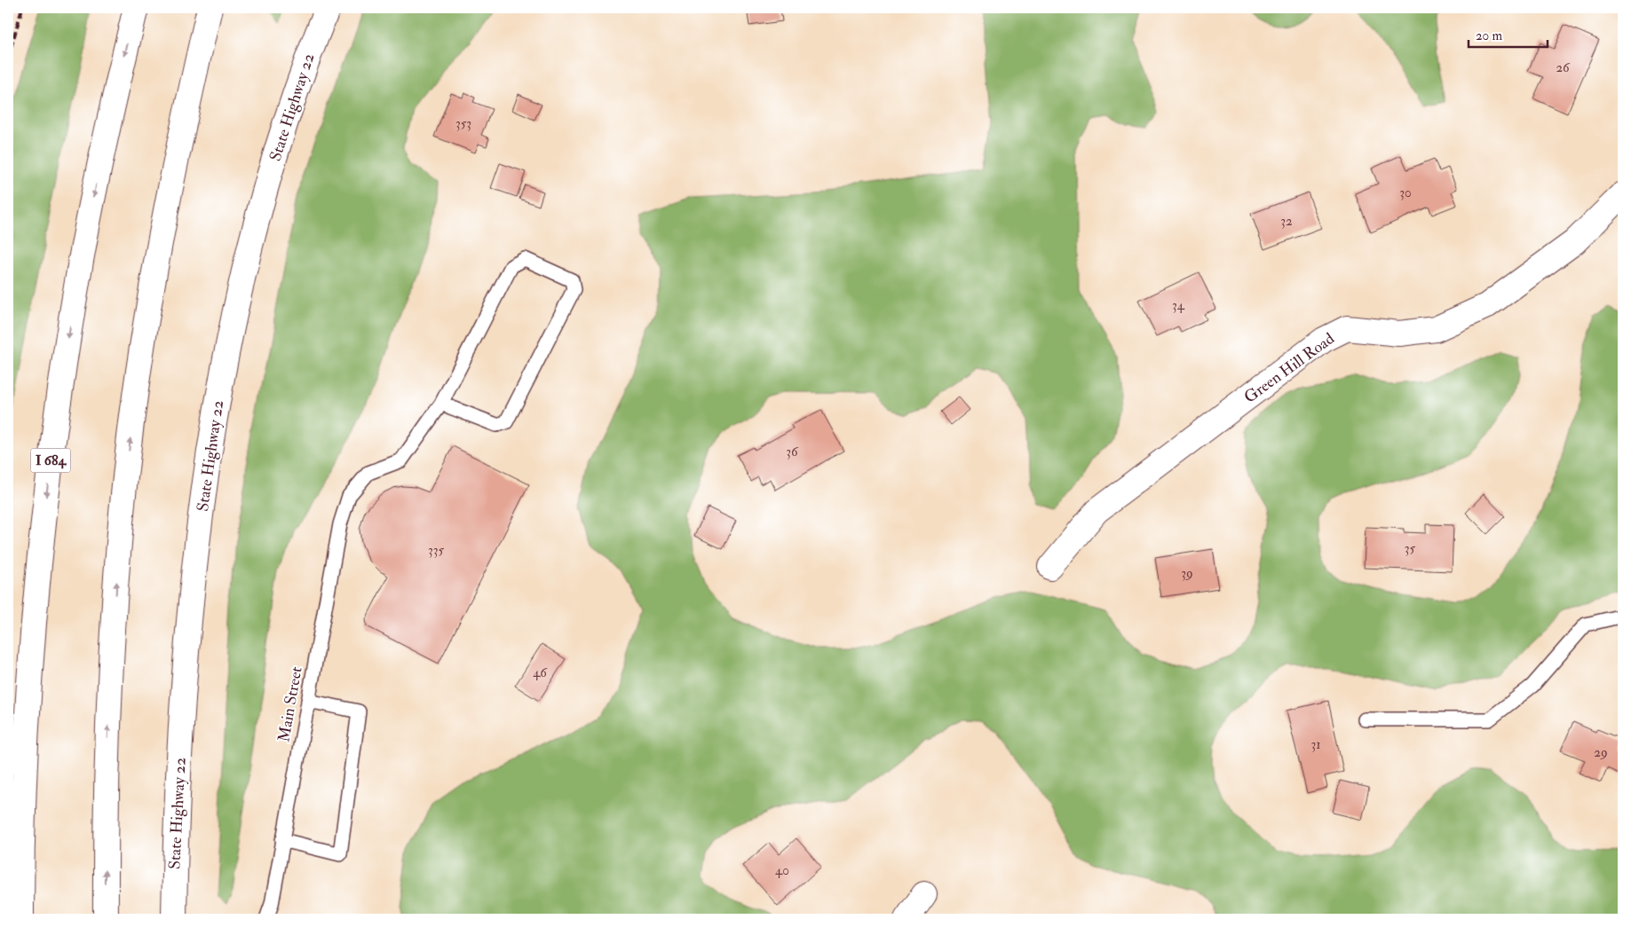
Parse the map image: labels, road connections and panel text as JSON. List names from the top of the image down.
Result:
{
  "streets": {
    "main road": ["State Highway 22", "Green Hill Road", "I 684"],
    "lane": ["Main Street"]
  },
  "house_numbers": [
    "26",
    "353",
    "30",
    "32",
    "34",
    "36",
    "35",
    "335",
    "39",
    "46",
    "31",
    "29",
    "40"
  ],
  "scale_bar": "20 m"
}
